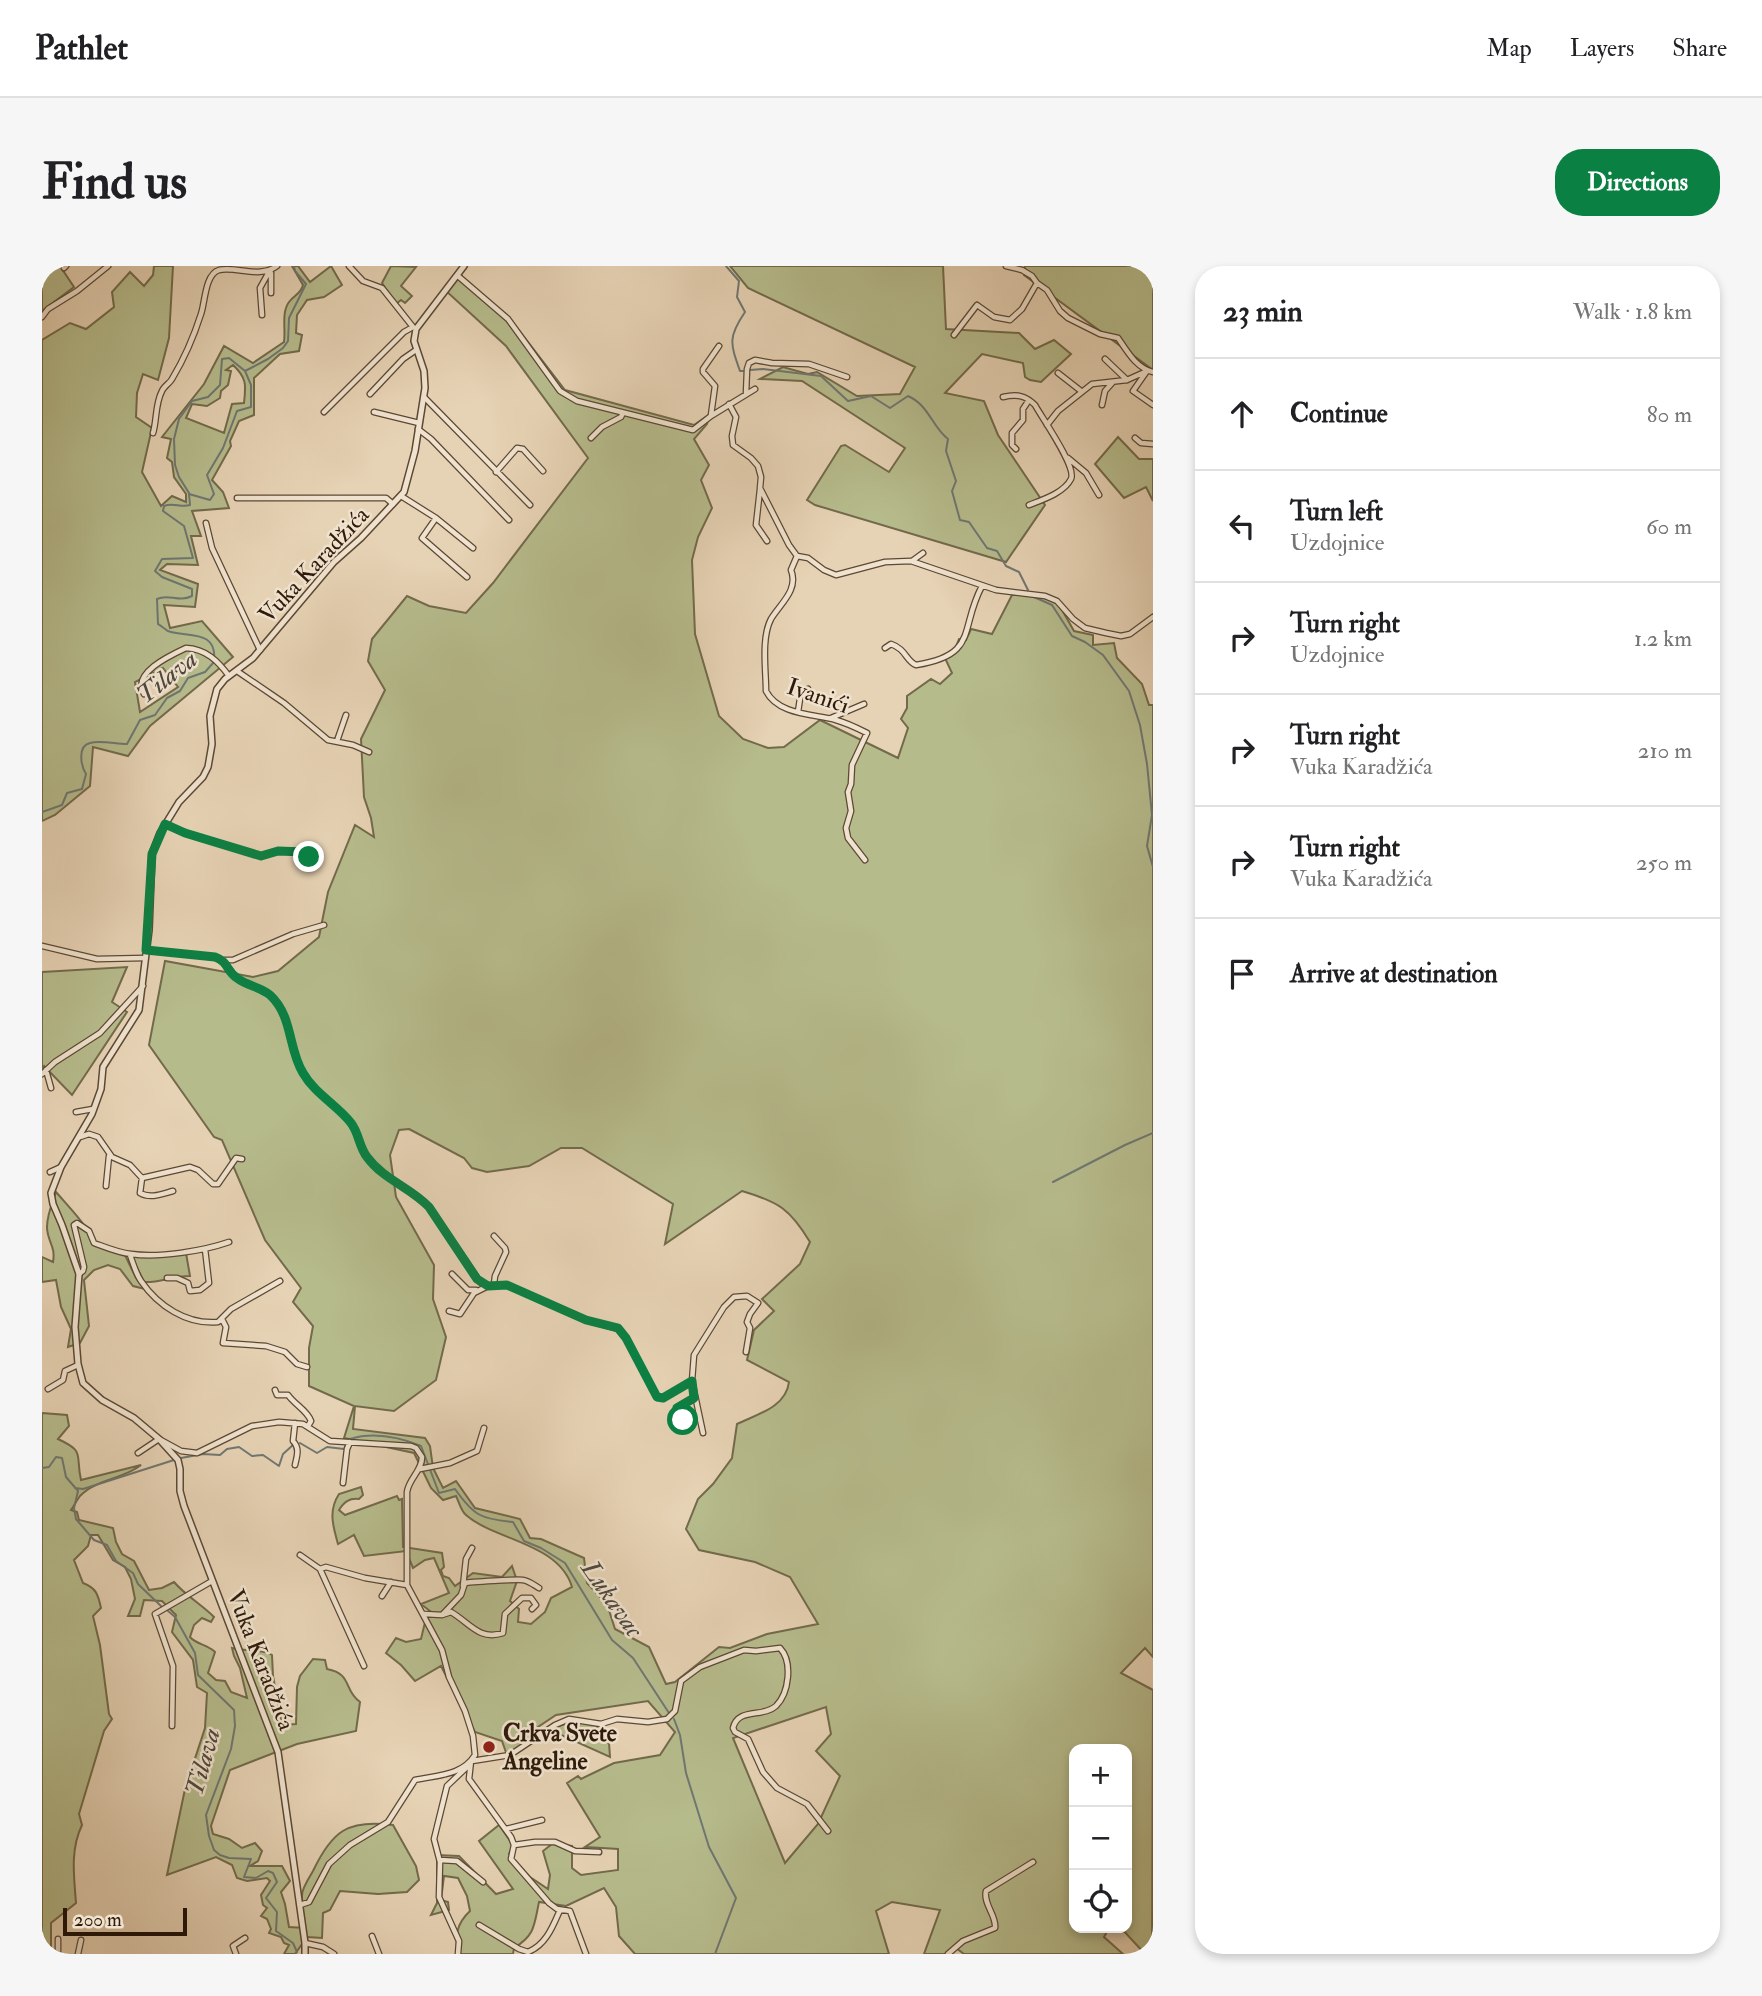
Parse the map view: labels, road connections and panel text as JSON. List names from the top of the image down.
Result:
{
  "streets": {
    "street": ["Vuka Karadžića", "Ivanići"]
  },
  "water": ["Tilava", "Lukavac"],
  "places": ["Crkva Svete Angeline"],
  "scale_bar": "200 m",
  "page": {
    "header": "Pathlet",
    "nav": ["Map", "Layers", "Share"],
    "buttons": "Directions",
    "title": "Find us",
    "heading": ["23 min", "Walk · 1.8 km"],
    "list": [
      ["Continue", "80 m"],
      ["Turn left", "Uzdojnice", "60 m"],
      ["Turn right", "Uzdojnice", "1.2 km"],
      ["Turn right", "Vuka Karadžića", "210 m"],
      ["Turn right", "Vuka Karadžića", "250 m"],
      "Arrive at destination"
    ],
    "map_buttons": ["+", "−"],
    "scale": "200 m"
  }
}
